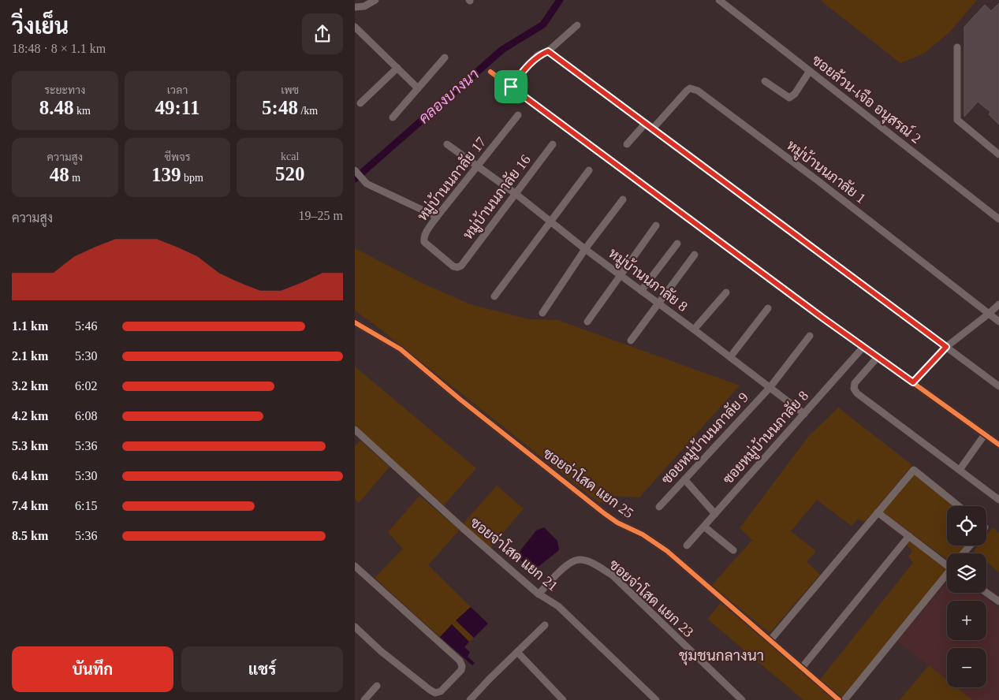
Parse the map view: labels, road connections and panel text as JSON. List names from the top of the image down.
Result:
{
  "streets": {
    "street": [
      "ซอยล้วน-เจือ อนุสรณ์ 2",
      "หมู่บ้านนภาลัย 1",
      "หมู่บ้านนภาลัย 17",
      "หมู่บ้านนภาลัย 16",
      "หมู่บ้านนภาลัย 8",
      "ซอยหมู่บ้านนภาลัย 8",
      "ซอยหมู่บ้านนภาลัย 9",
      "ซอยจ่าโสด แยก 25",
      "ซอยจ่าโสด แยก 21",
      "ซอยจ่าโสด แยก 23"
    ]
  },
  "crossings": [
    ["หมู่บ้านนภาลัย 17", "หมู่บ้านนภาลัย 16"],
    ["หมู่บ้านนภาลัย 17", "หมู่บ้านนภาลัย 8"],
    ["หมู่บ้านนภาลัย 16", "หมู่บ้านนภาลัย 8"],
    ["หมู่บ้านนภาลัย 8", "ซอยหมู่บ้านนภาลัย 8"],
    ["หมู่บ้านนภาลัย 8", "ซอยหมู่บ้านนภาลัย 9"],
    ["ซอยจ่าโสด แยก 21", "ซอยจ่าโสด แยก 23"]
  ],
  "districts": ["ชุมชนกลางนา"],
  "water": ["คลองบางนา"],
  "page": {
    "heading": ["วิ่งเย็น", "18:48 · 8 × 1.1 km"],
    "stats": [
      ["ระยะทาง", "8.48 km"],
      ["เวลา", "49:11"],
      ["เพซ", "5:48 /km"],
      ["ความสูง", "48 m"],
      ["ชีพจร", "139 bpm"],
      ["kcal", "520"]
    ],
    "chart": ["ความสูง", "19–25 m"],
    "list": [
      {
        "name": "1.1 km",
        "note": "5:46"
      },
      {
        "name": "2.1 km",
        "note": "5:30"
      },
      {
        "name": "3.2 km",
        "note": "6:02"
      },
      {
        "name": "4.2 km",
        "note": "6:08"
      },
      {
        "name": "5.3 km",
        "note": "5:36"
      },
      {
        "name": "6.4 km",
        "note": "5:30"
      },
      {
        "name": "7.4 km",
        "note": "6:15"
      },
      {
        "name": "8.5 km",
        "note": "5:36"
      }
    ],
    "map_buttons": ["+", "−"],
    "buttons": ["บันทึก", "แชร์"]
  }
}
